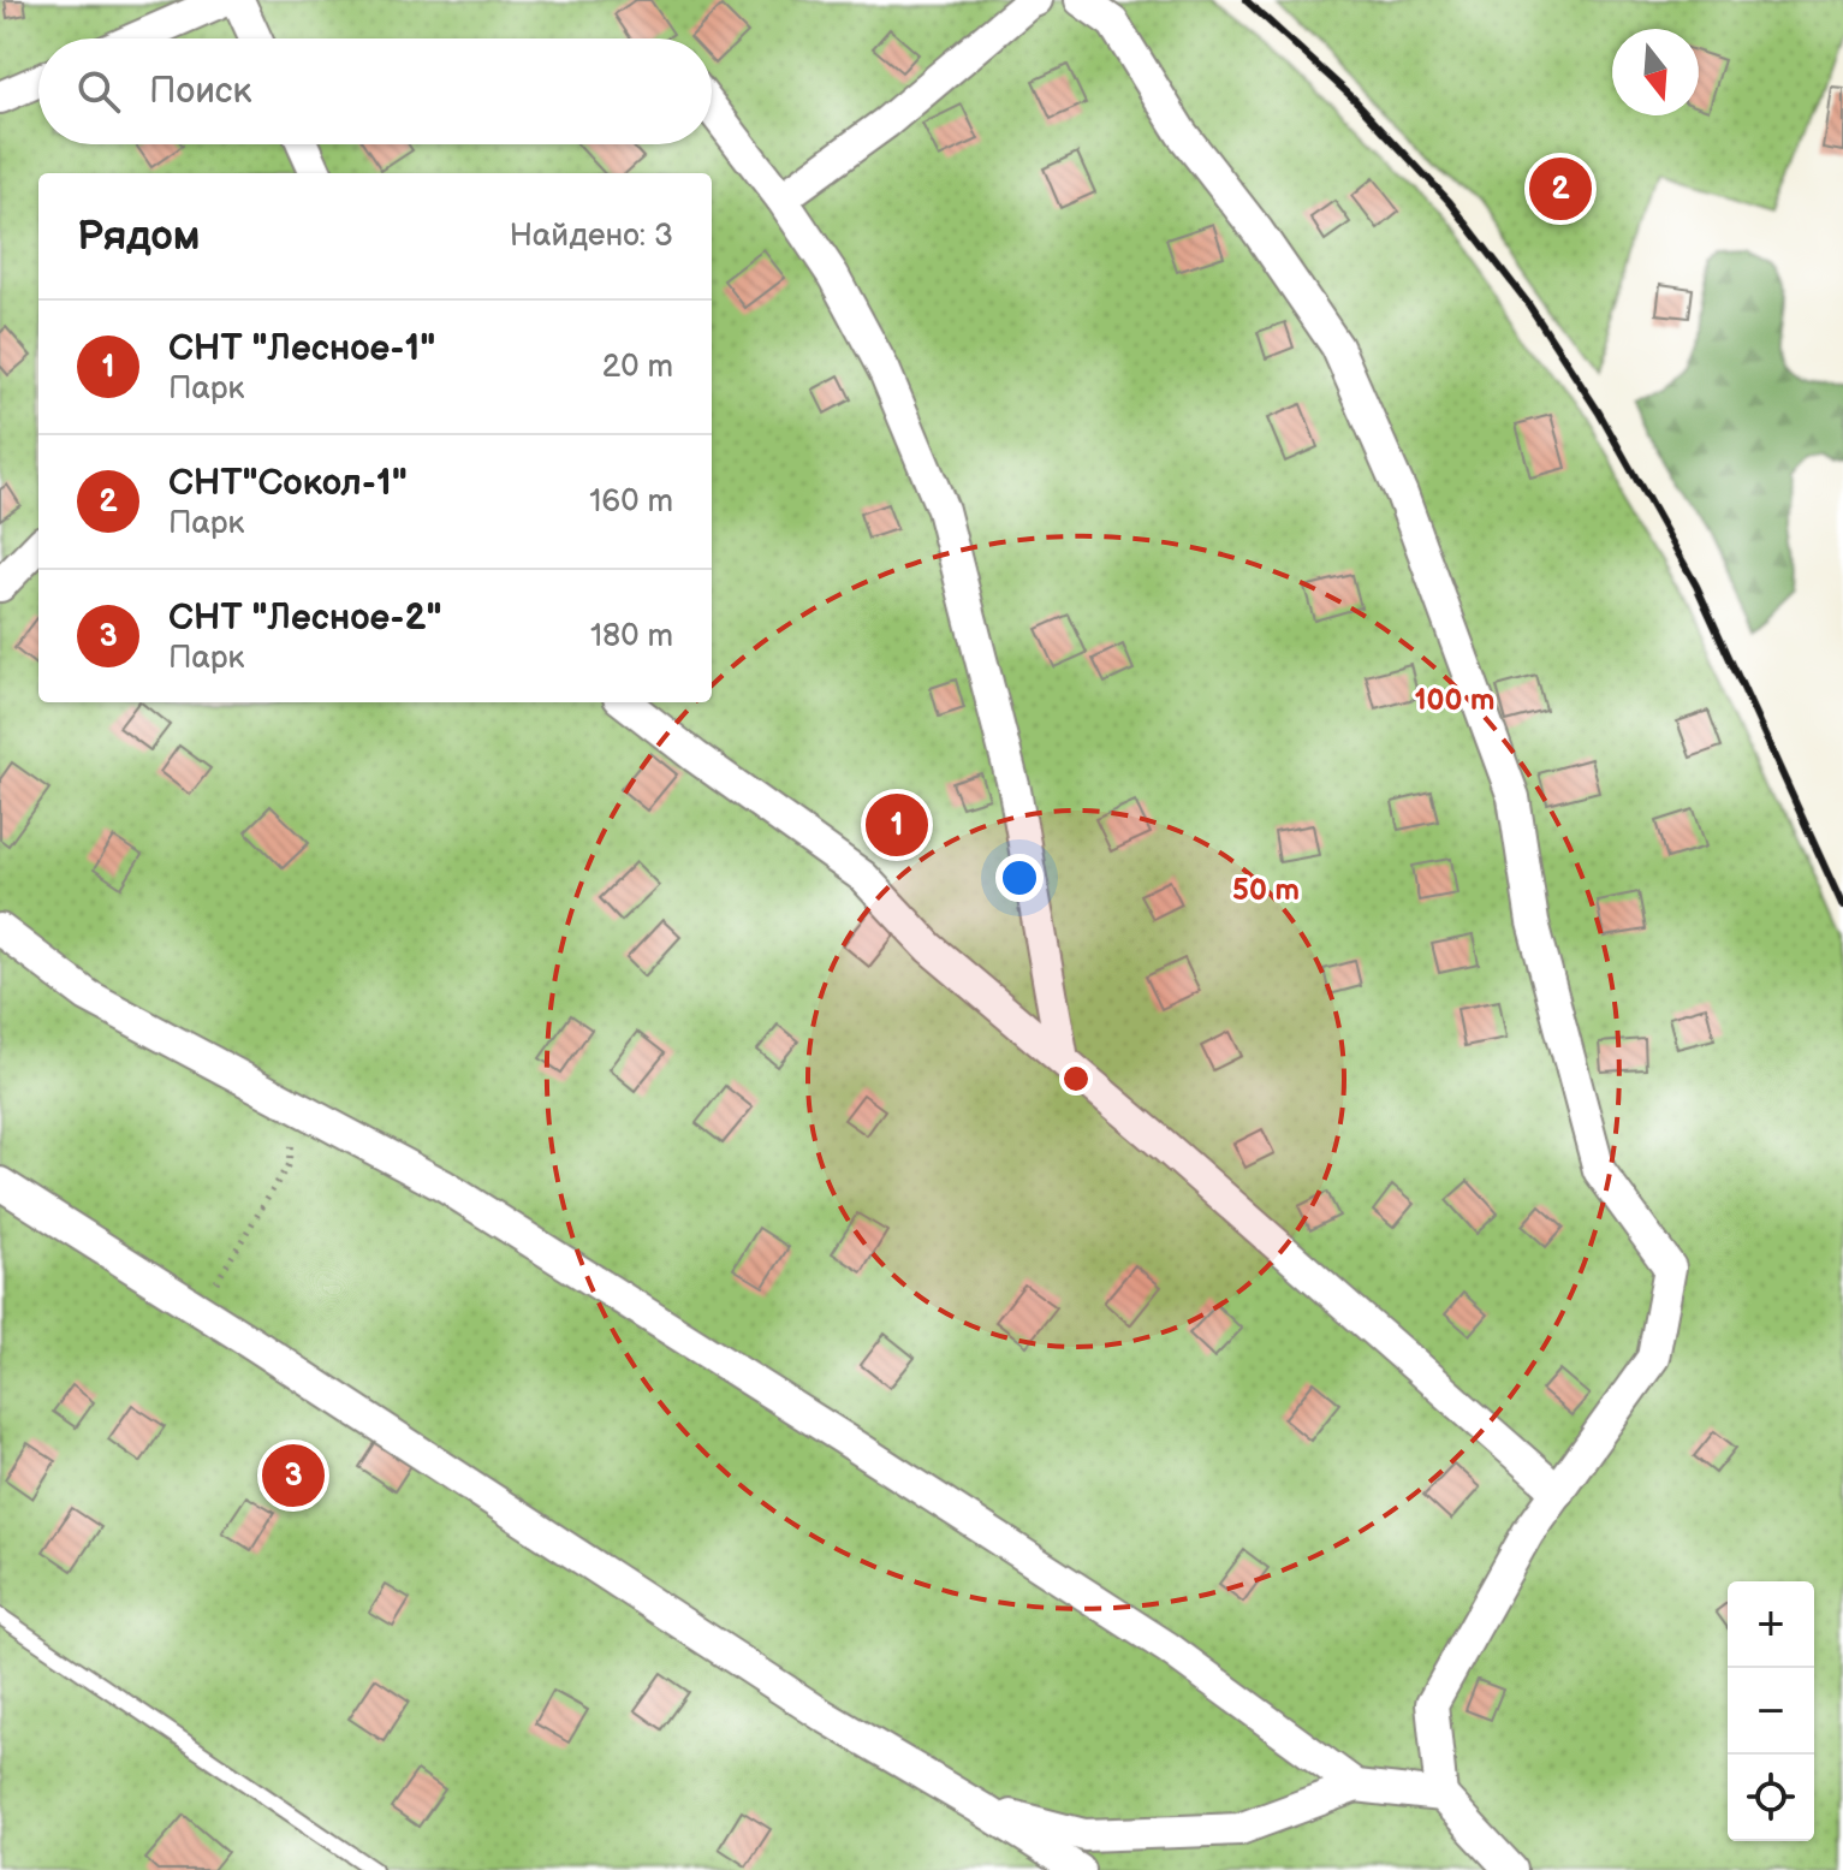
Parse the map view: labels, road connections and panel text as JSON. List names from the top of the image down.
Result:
{
  "north": "bottom",
  "page": {
    "search": "Поиск",
    "pins": ["2", "1", "3"],
    "heading": ["Рядом", "Найдено: 3"],
    "list": [
      {
        "mark": "1",
        "name": "СНТ \"Лесное-1\"",
        "note": "Парк",
        "value": "20 m"
      },
      {
        "mark": "2",
        "name": "СНТ\"Сокол-1\"",
        "note": "Парк",
        "value": "160 m"
      },
      {
        "mark": "3",
        "name": "СНТ \"Лесное-2\"",
        "note": "Парк",
        "value": "180 m"
      }
    ],
    "map_buttons": ["+", "−"]
  },
  "rings": ["100 m", "50 m"]
}
